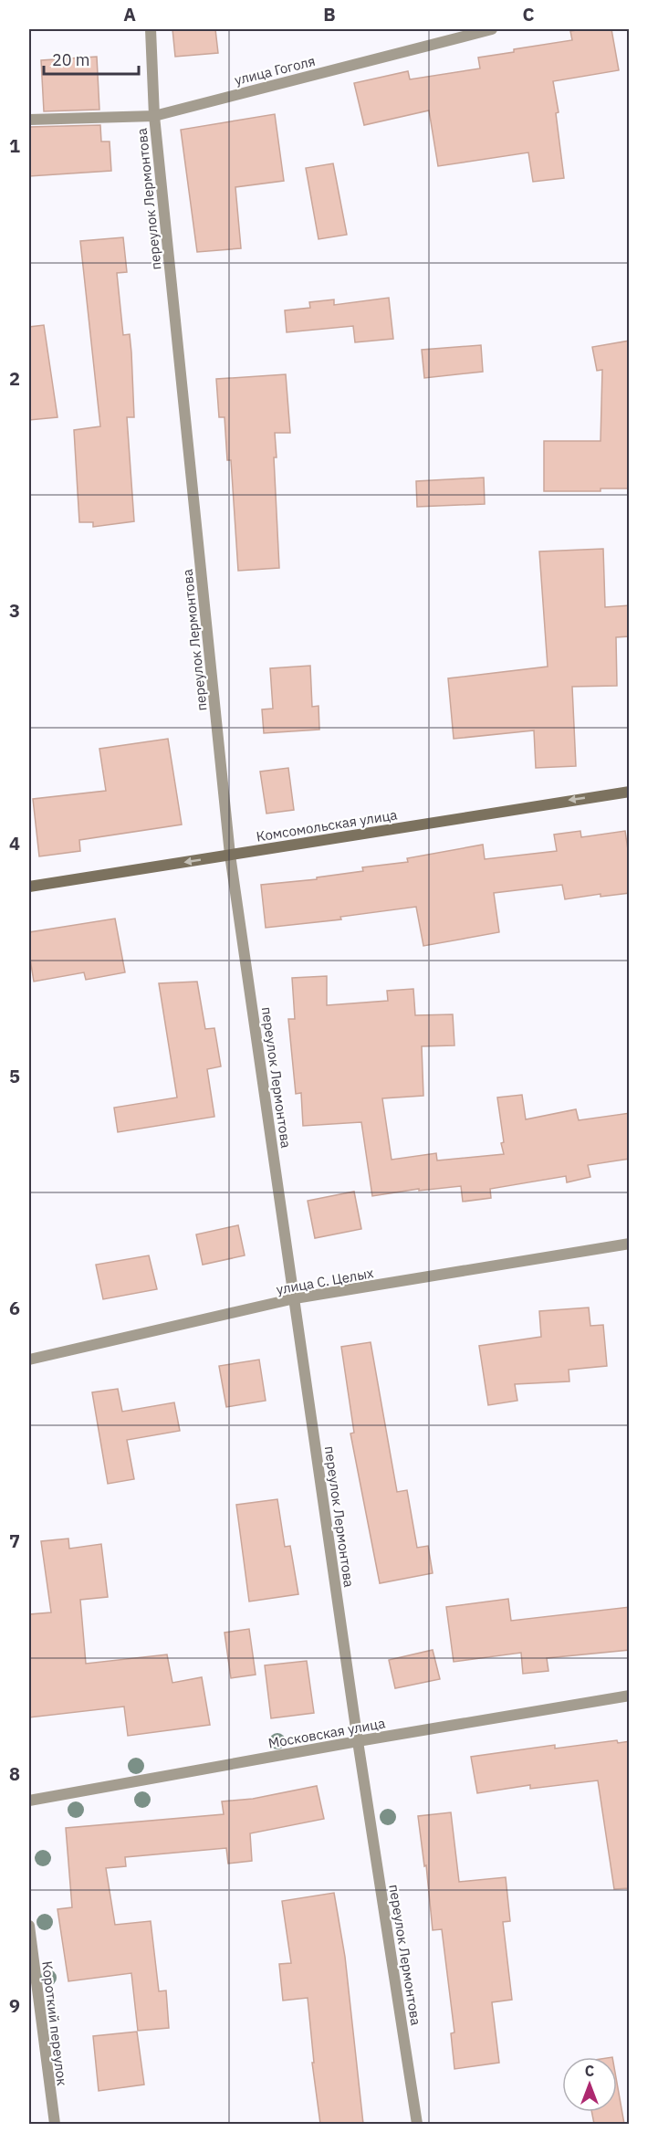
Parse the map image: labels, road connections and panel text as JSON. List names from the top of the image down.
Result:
{
  "streets": {
    "main road": ["Комсомольская улица"],
    "street": [
      "улица Гоголя",
      "переулок Лермонтова",
      "улица С. Целых",
      "Московская улица",
      "Короткий переулок"
    ]
  },
  "crossings": [
    ["улица Гоголя", "переулок Лермонтова"],
    ["переулок Лермонтова", "Комсомольская улица"],
    ["переулок Лермонтова", "улица С. Целых"],
    ["переулок Лермонтова", "Московская улица"]
  ],
  "one_way": ["Комсомольская улица"],
  "scale_bar": "20 m",
  "north": "top",
  "grid": {
    "columns": ["A", "B", "C"],
    "rows": [
      "1",
      "2",
      "3",
      "4",
      "5",
      "6",
      "7",
      "8",
      "9"
    ]
  }
}
